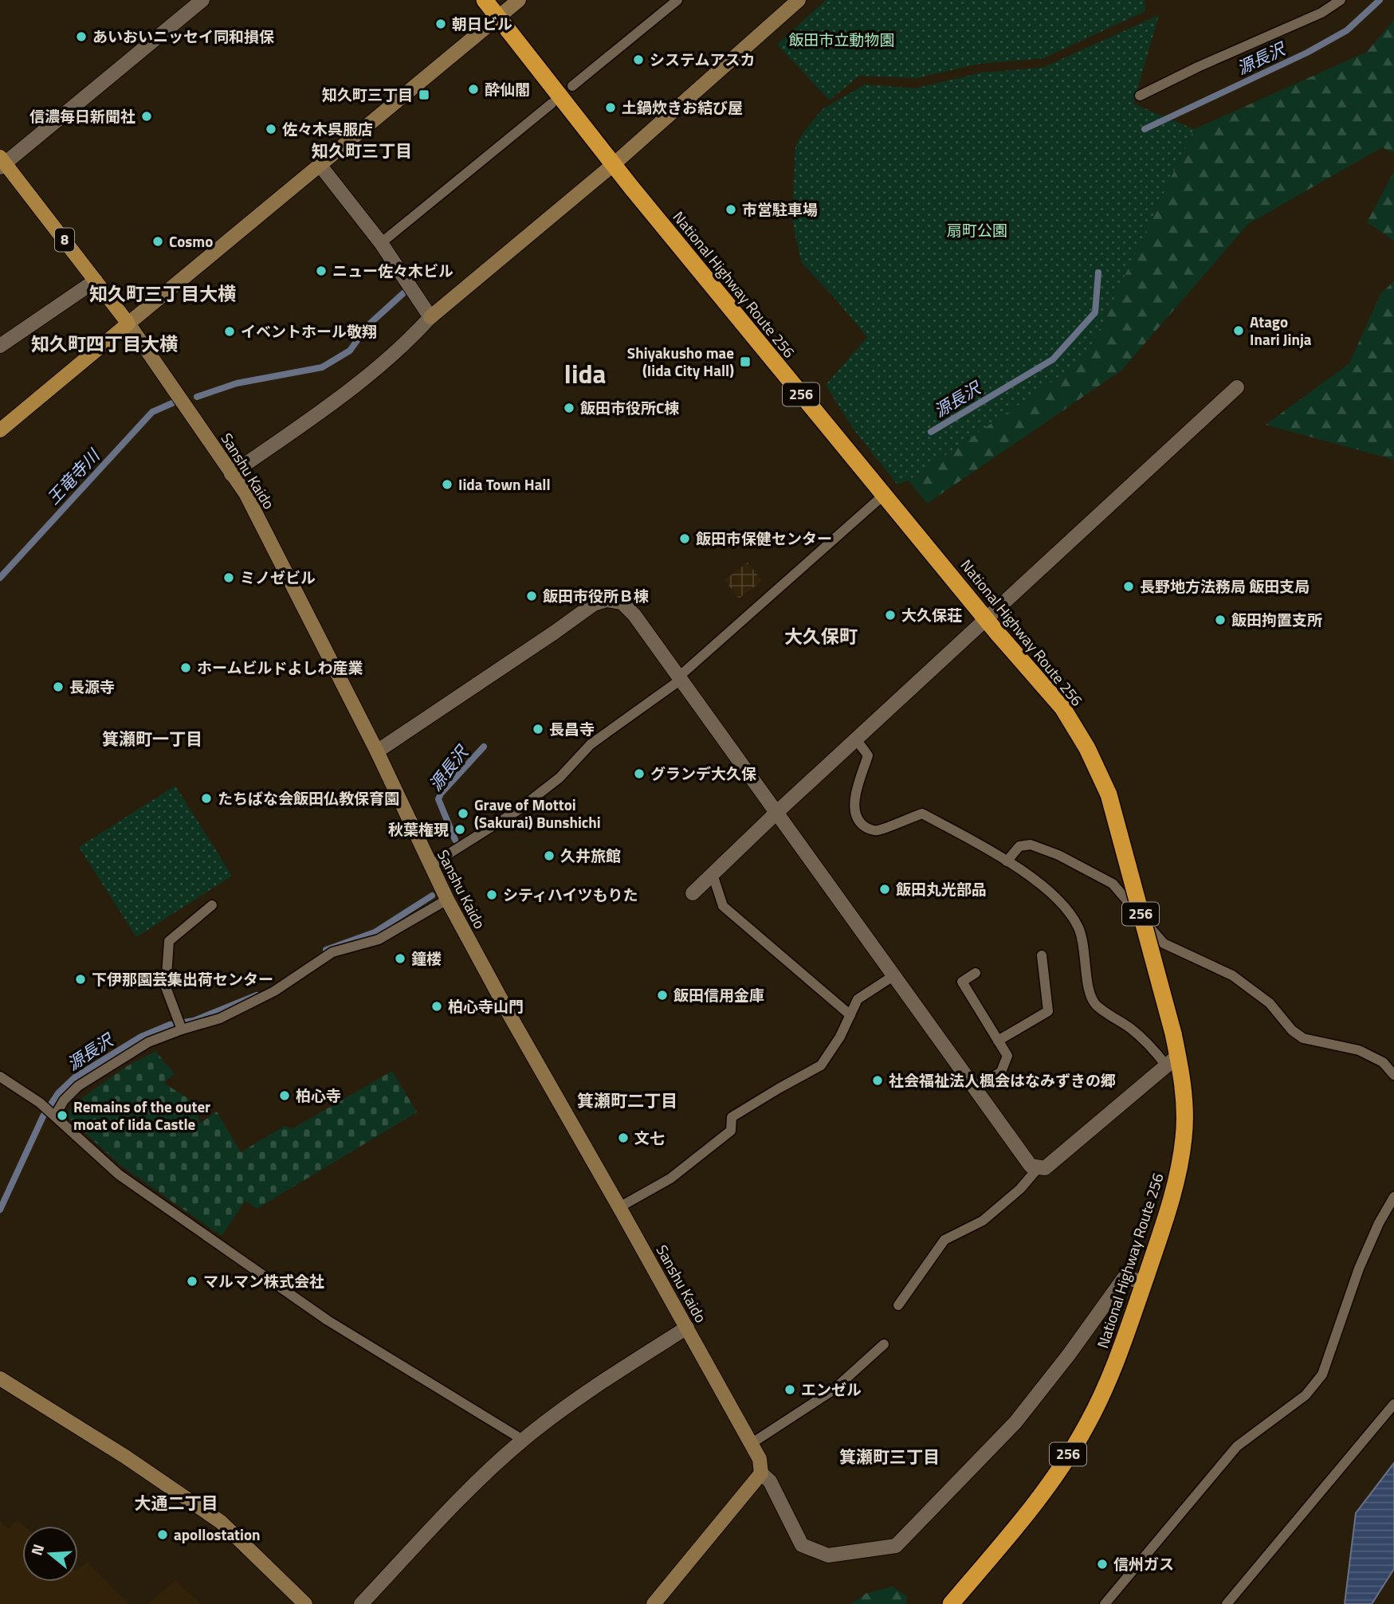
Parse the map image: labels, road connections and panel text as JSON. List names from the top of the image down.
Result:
{
  "streets": {
    "highway": ["National Highway Route 256", "256"],
    "main road": ["8"],
    "street": ["Sanshu Kaido"]
  },
  "crossings": [
    ["8", "Sanshu Kaido"],
    ["National Highway Route 256", "Sanshu Kaido"]
  ],
  "districts": [
    "知久町三丁目",
    "知久町三丁目大横",
    "知久町四丁目大横",
    "Iida",
    "大久保町",
    "箕瀬町一丁目",
    "箕瀬町二丁目",
    "箕瀬町三丁目",
    "大通二丁目"
  ],
  "water": ["源長沢", "王竜寺川"],
  "parks": ["飯田市立動物園", "扇町公園"],
  "places": {
    "other": [
      "朝日ビル",
      "あいおいニッセイ同和損保",
      "システムアスカ",
      "酔仙閣",
      "土鍋炊きお結び屋",
      "信濃毎日新聞社",
      "佐々木呉服店",
      "市営駐車場",
      "Cosmo",
      "ニュー佐々木ビル",
      "Atago Inari Jinja",
      "イベントホール敬翔",
      "飯田市役所C棟",
      "Iida Town Hall",
      "飯田市保健センター",
      "ミノゼビル",
      "長野地方法務局 飯田支局",
      "飯田市役所Ｂ棟",
      "大久保荘",
      "飯田拘置支所",
      "ホームビルドよしわ産業",
      "長源寺",
      "長昌寺",
      "グランデ大久保",
      "たちばな会飯田仏教保育園",
      "Grave of Mottoi (Sakurai) Bunshichi",
      "秋葉権現",
      "久井旅館",
      "飯田丸光部品",
      "シティハイツもりた",
      "鐘楼",
      "下伊那園芸集出荷センター",
      "飯田信用金庫",
      "柏心寺山門",
      "社会福祉法人楓会はなみずきの郷",
      "柏心寺",
      "Remains of the outer moat of Iida Castle",
      "文七",
      "マルマン株式会社",
      "エンゼル",
      "apollostation",
      "信州ガス"
    ],
    "transit": ["知久町三丁目", "Shiyakusho mae (Iida City Hall)"]
  },
  "north": "left"
}
